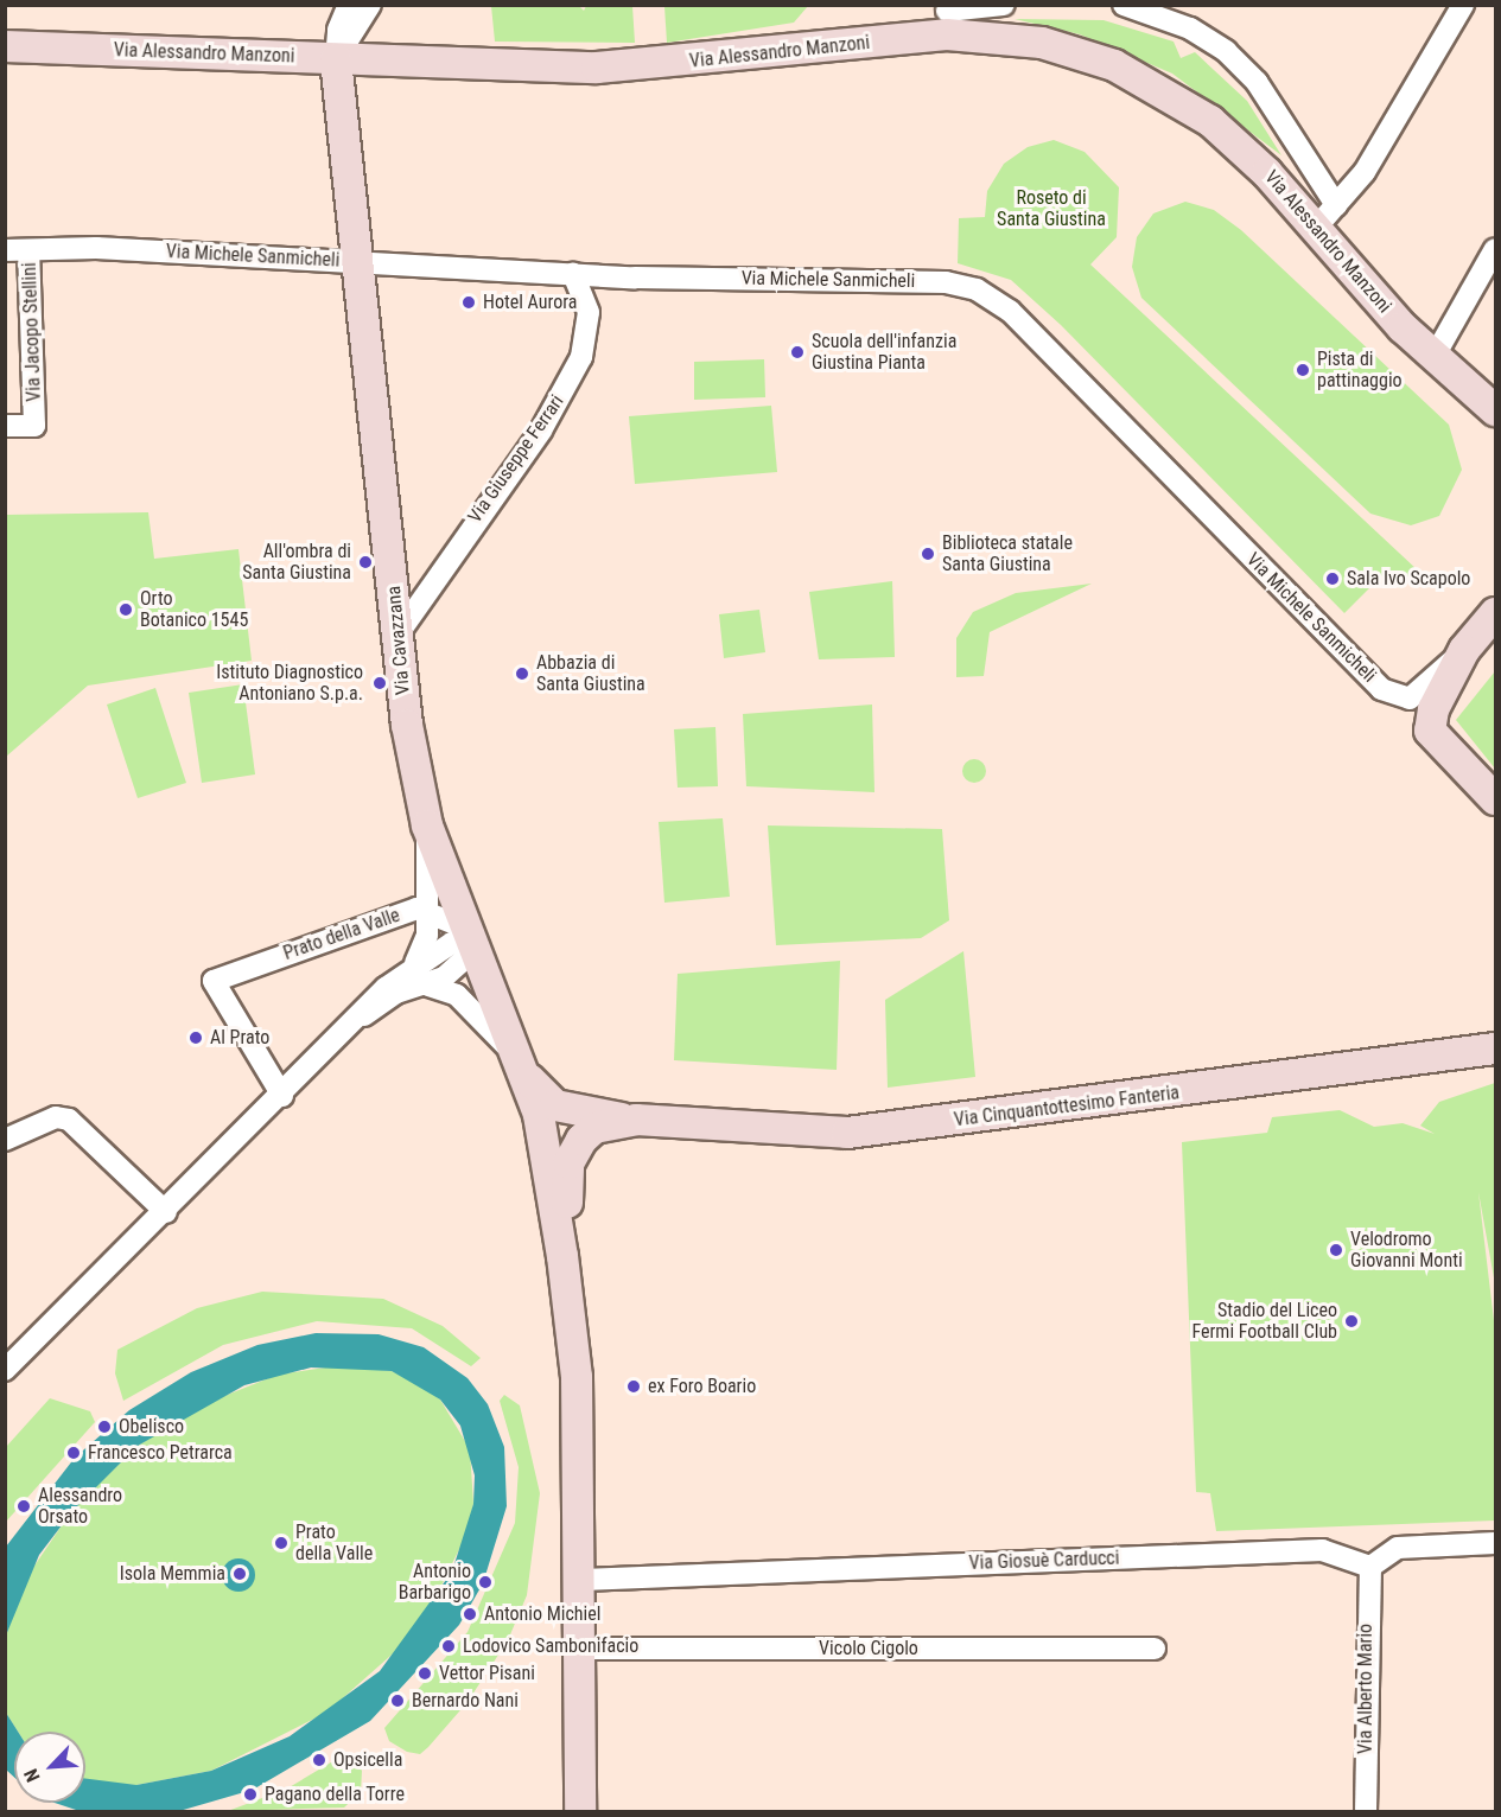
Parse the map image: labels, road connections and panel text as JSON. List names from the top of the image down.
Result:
{
  "streets": {
    "street": [
      "Via Alessandro Manzoni",
      "Via Michele Sanmicheli",
      "Via Jacopo Stellini",
      "Via Giuseppe Ferrari",
      "Via Cavazzana",
      "Prato della Valle",
      "Via Cinquantottesimo Fanteria",
      "Via Giosuè Carducci",
      "Vicolo Cigolo",
      "Via Alberto Mario"
    ]
  },
  "crossings": [
    ["Via Alessandro Manzoni", "Via Cavazzana"],
    ["Via Michele Sanmicheli", "Via Jacopo Stellini"],
    ["Via Michele Sanmicheli", "Via Giuseppe Ferrari"],
    ["Via Michele Sanmicheli", "Via Cavazzana"],
    ["Via Giuseppe Ferrari", "Via Cavazzana"],
    ["Via Cavazzana", "Prato della Valle"],
    ["Via Giosuè Carducci", "Via Alberto Mario"]
  ],
  "parks": ["Roseto di Santa Giustina"],
  "places": [
    "Hotel Aurora",
    "Scuola dell'infanzia Giustina Pianta",
    "Pista di pattinaggio",
    "Biblioteca statale Santa Giustina",
    "All'ombra di Santa Giustina",
    "Sala Ivo Scapolo",
    "Orto Botanico 1545",
    "Abbazia di Santa Giustina",
    "Istituto Diagnostico Antoniano S.p.a.",
    "Al Prato",
    "Velodromo Giovanni Monti",
    "Stadio del Liceo Fermi Football Club",
    "ex Foro Boario",
    "Obelisco",
    "Francesco Petrarca",
    "Alessandro Orsato",
    "Prato della Valle",
    "Isola Memmia",
    "Antonio Barbarigo",
    "Antonio Michiel",
    "Lodovico Sambonifacio",
    "Vettor Pisani",
    "Bernardo Nani",
    "Opsicella",
    "Pagano della Torre"
  ],
  "north": "bottom left"
}
